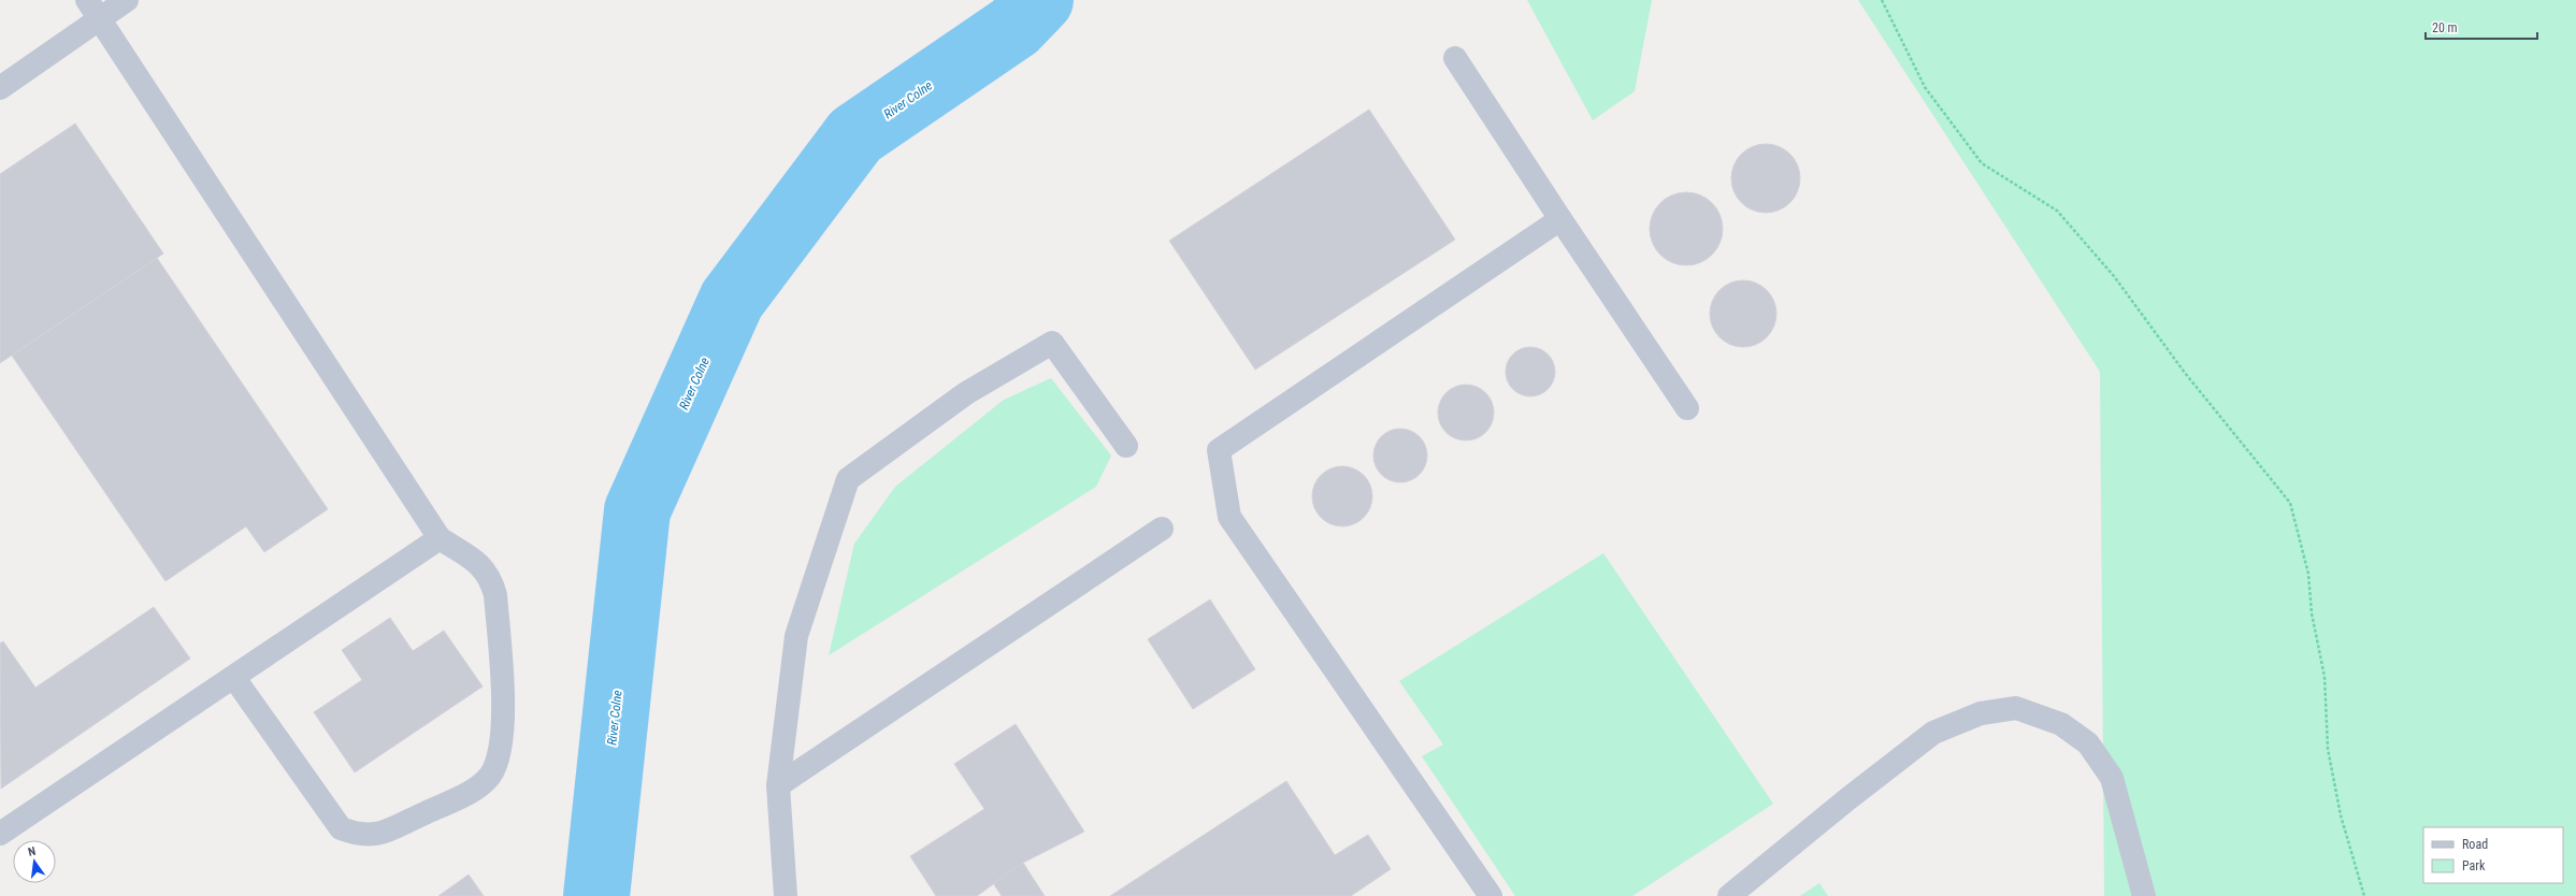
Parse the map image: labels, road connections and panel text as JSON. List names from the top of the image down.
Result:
{
  "water": ["River Colne"],
  "legend": ["Road", "Park"],
  "scale_bar": "20 m",
  "north": "top"
}
